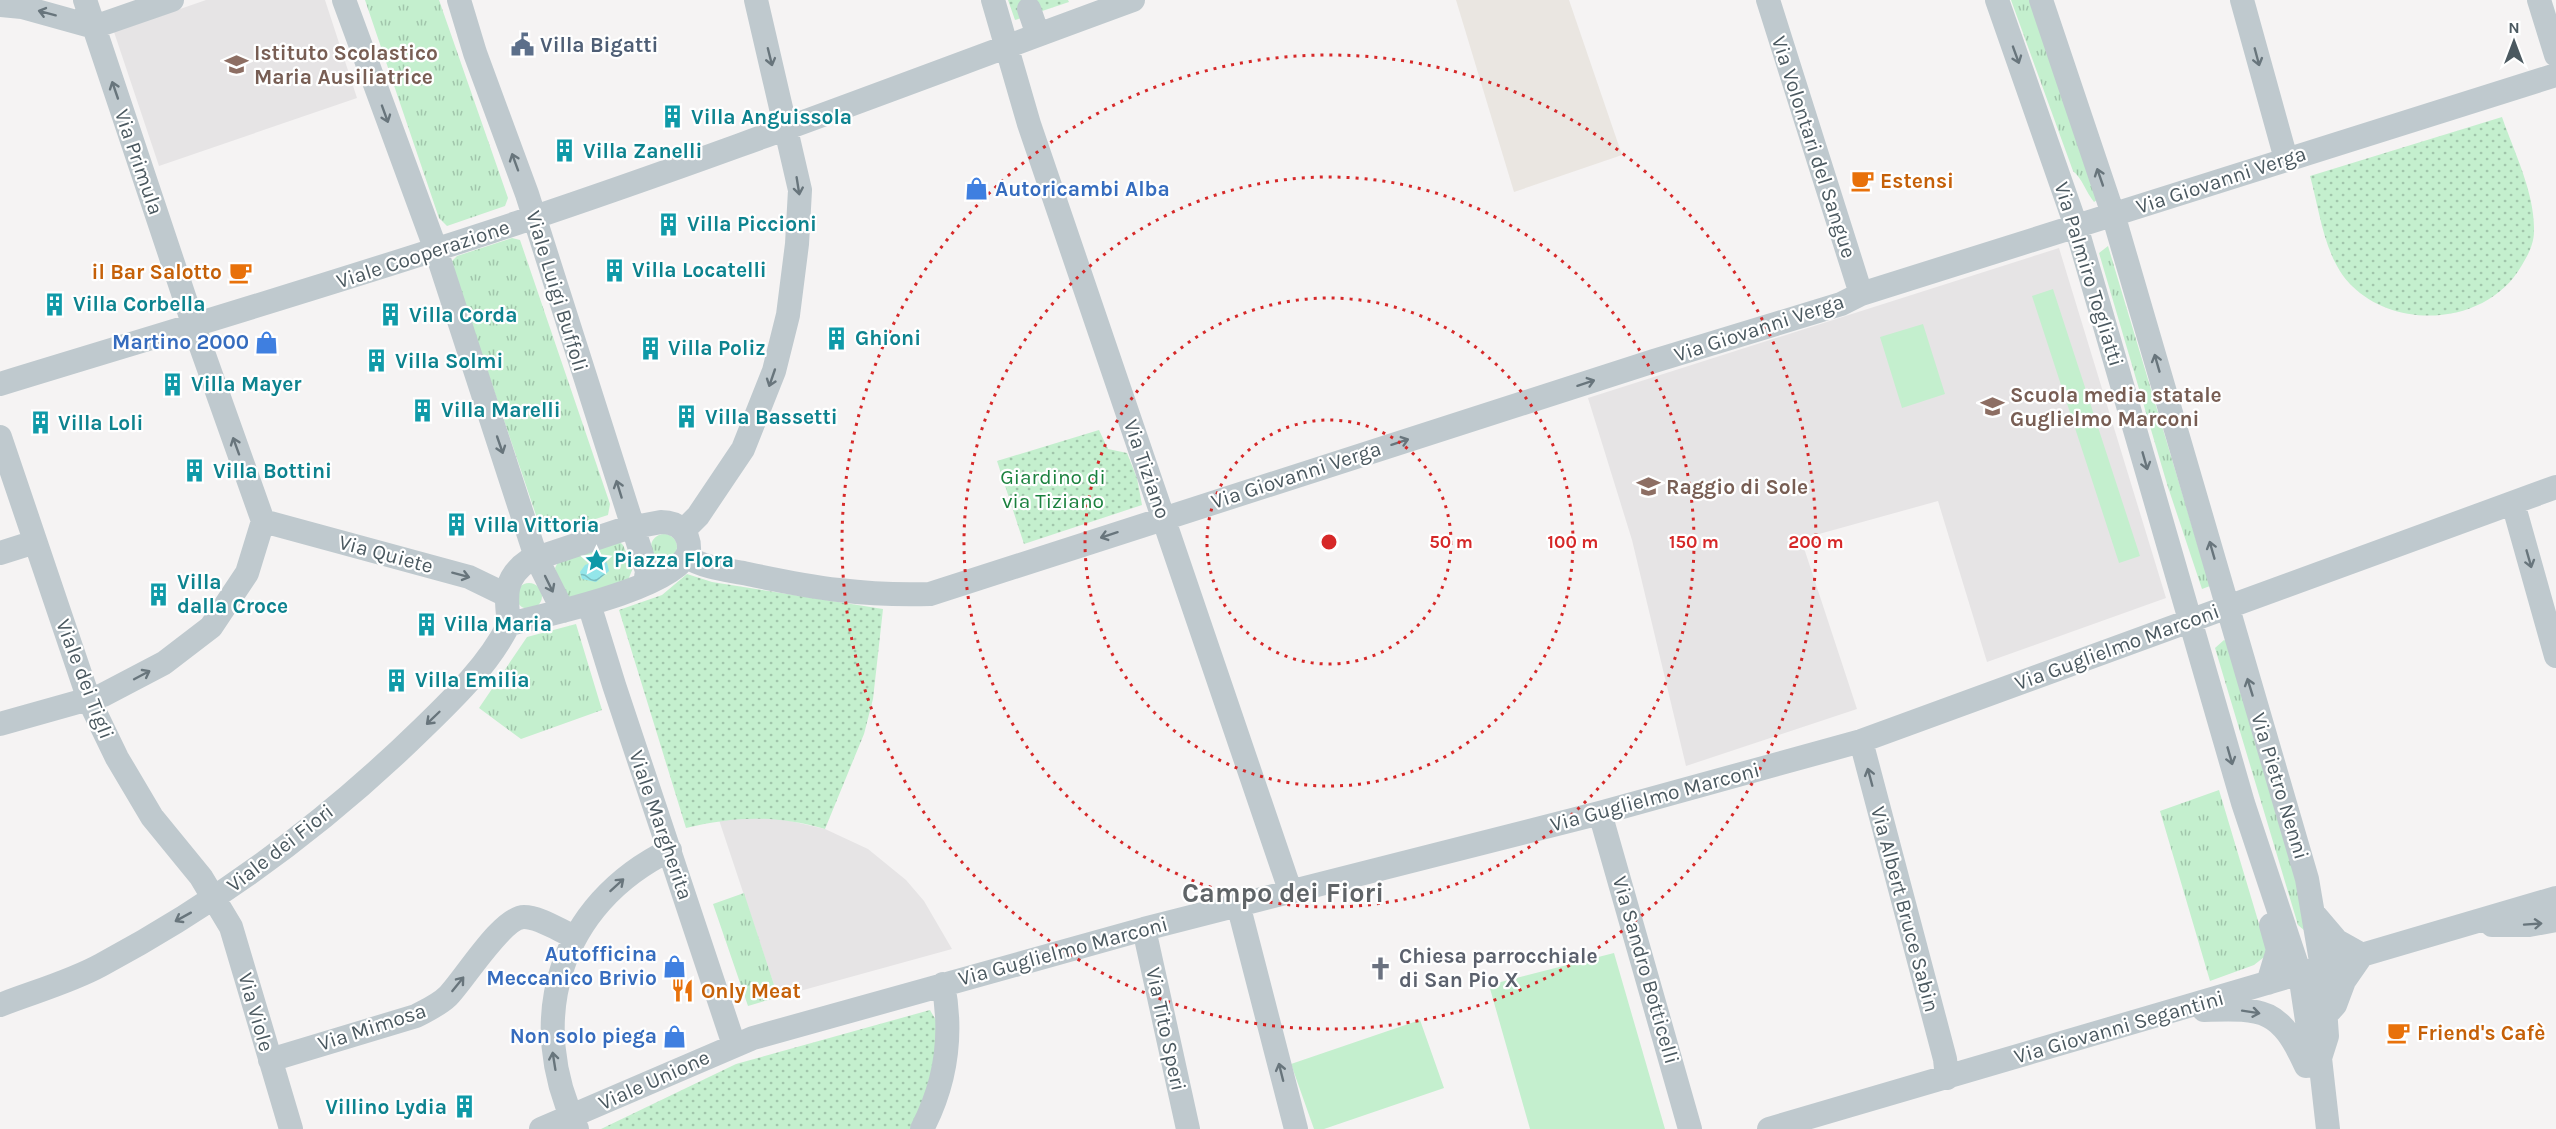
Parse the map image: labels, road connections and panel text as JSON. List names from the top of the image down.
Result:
{
  "streets": {
    "street": [
      "Via Volontari del Sangue",
      "Via Primula",
      "Via Giovanni Verga",
      "Viale Cooperazione",
      "Via Palmiro Togliatti",
      "Viale Luigi Buffoli",
      "Via Tiziano",
      "Via Quiete",
      "Via Guglielmo Marconi",
      "Viale dei Tigli",
      "Via Pietro Nenni",
      "Viale Margherita",
      "Viale dei Fiori",
      "Via Albert Bruce Sabin",
      "Via Sandro Botticelli",
      "Via Viole",
      "Via Mimosa",
      "Via Giovanni Segantini",
      "Via Tito Speri",
      "Viale Unione"
    ]
  },
  "crossings": [
    ["Via Volontari del Sangue", "Via Giovanni Verga"],
    ["Via Primula", "Viale Cooperazione"],
    ["Via Primula", "Via Quiete"],
    ["Via Giovanni Verga", "Via Palmiro Togliatti"],
    ["Via Giovanni Verga", "Via Tiziano"],
    ["Viale Cooperazione", "Viale Luigi Buffoli"],
    ["Viale Cooperazione", "Via Tiziano"],
    ["Via Palmiro Togliatti", "Via Guglielmo Marconi"],
    ["Via Palmiro Togliatti", "Via Pietro Nenni"],
    ["Via Tiziano", "Via Guglielmo Marconi"],
    ["Via Guglielmo Marconi", "Via Pietro Nenni"],
    ["Via Guglielmo Marconi", "Viale Margherita"],
    ["Via Guglielmo Marconi", "Via Albert Bruce Sabin"],
    ["Via Guglielmo Marconi", "Via Sandro Botticelli"],
    ["Via Guglielmo Marconi", "Via Tito Speri"],
    ["Via Guglielmo Marconi", "Viale Unione"],
    ["Viale dei Tigli", "Viale dei Fiori"],
    ["Viale dei Tigli", "Via Viole"],
    ["Via Pietro Nenni", "Via Giovanni Segantini"],
    ["Viale Margherita", "Viale Unione"],
    ["Viale dei Fiori", "Via Viole"],
    ["Via Albert Bruce Sabin", "Via Giovanni Segantini"],
    ["Via Viole", "Via Mimosa"]
  ],
  "one_way": [
    "Via Primula",
    "Via Quiete",
    "Viale dei Fiori",
    "Via Albert Bruce Sabin",
    "Via Mimosa"
  ],
  "districts": ["Campo dei Fiori"],
  "parks": ["Giardino di via Tiziano"],
  "places": {
    "public building": ["Villa Bigatti"],
    "school or university": ["Istituto Scolastico Maria Ausiliatrice", "Scuola media statale Guglielmo Marconi", "Raggio di Sole"],
    "building": [
      "Villa Anguissola",
      "Villa Zanelli",
      "Villa Piccioni",
      "Villa Locatelli",
      "Villa Corbella",
      "Villa Corda",
      "Ghioni",
      "Villa Poliz",
      "Villa Solmi",
      "Villa Mayer",
      "Villa Marelli",
      "Villa Bassetti",
      "Villa Loli",
      "Villa Bottini",
      "Villa Vittoria",
      "Villa dalla Croce",
      "Villa Maria",
      "Villa Emilia",
      "Villino Lydia"
    ],
    "cafe": ["Estensi", "il Bar Salotto", "Friend's Cafè"],
    "shop": [
      "Autoricambi Alba",
      "Martino 2000",
      "Autofficina Meccanico Brivio",
      "Non solo piega"
    ],
    "place": ["Piazza Flora"],
    "church": ["Chiesa parrocchiale di San Pio X"],
    "restaurant": ["Only Meat"]
  },
  "north": "top",
  "rings": [
    "50 m",
    "100 m",
    "150 m",
    "200 m"
  ]
}
